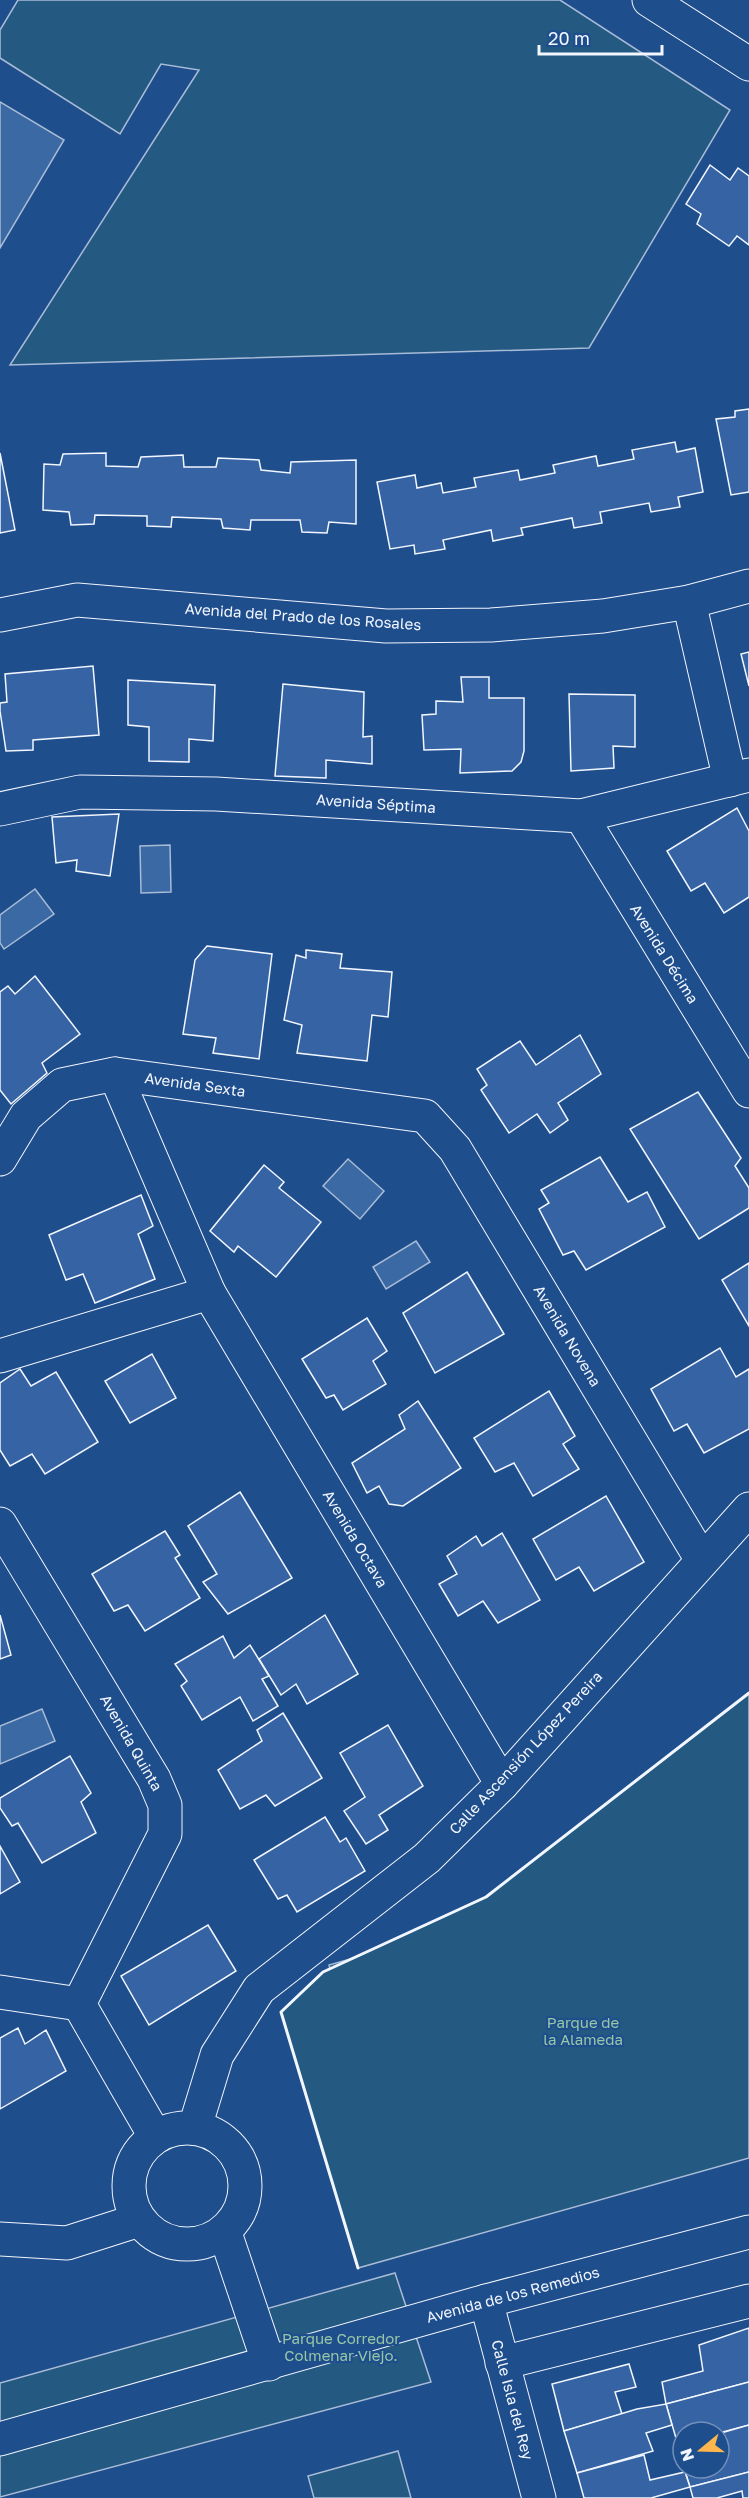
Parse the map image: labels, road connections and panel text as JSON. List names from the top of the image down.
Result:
{
  "streets": {
    "street": [
      "Avenida del Prado de los Rosales",
      "Avenida Séptima",
      "Avenida Décima",
      "Avenida Sexta",
      "Avenida Novena",
      "Avenida Octava",
      "Avenida Quinta",
      "Calle Ascensión López Pereira",
      "Avenida de los Remedios",
      "Calle Isla del Rey"
    ]
  },
  "crossings": [
    ["Avenida Séptima", "Avenida Décima"],
    ["Avenida Sexta", "Avenida Novena"],
    ["Avenida Sexta", "Avenida Octava"],
    ["Avenida Novena", "Calle Ascensión López Pereira"],
    ["Avenida Octava", "Calle Ascensión López Pereira"],
    ["Avenida de los Remedios", "Calle Isla del Rey"]
  ],
  "parks": ["Parque de la Alameda", "Parque Corredor Colmenar Viejo."],
  "scale_bar": "20 m",
  "north": "left"
}
